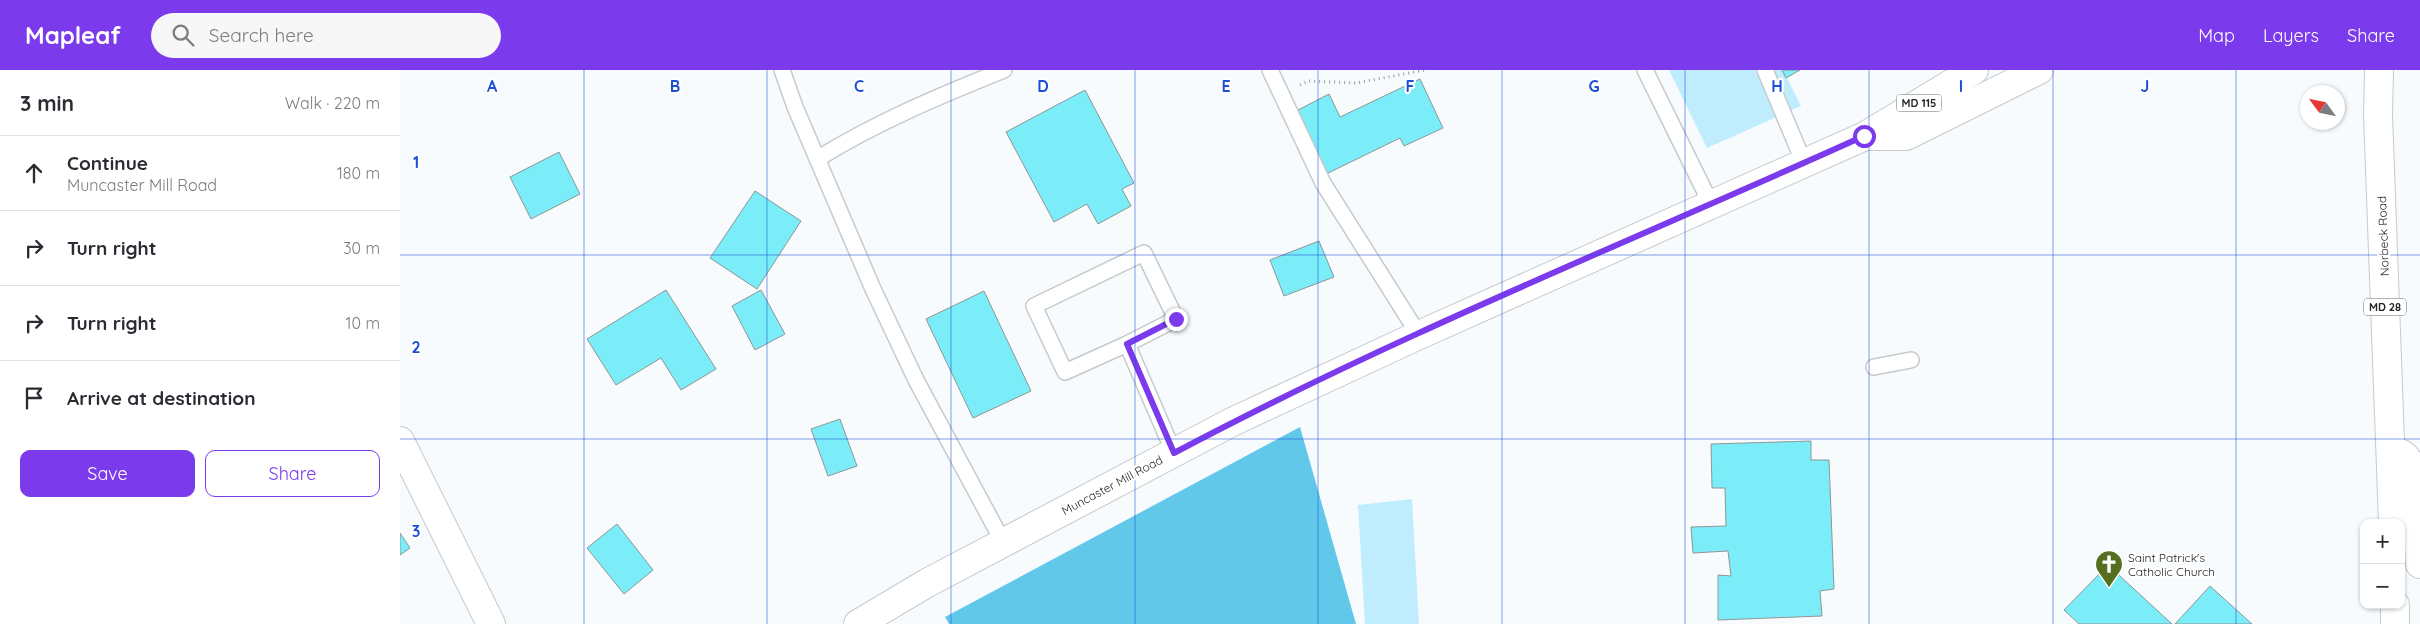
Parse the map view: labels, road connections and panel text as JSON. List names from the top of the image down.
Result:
{
  "streets": {
    "main road": [
      "MD 115",
      "Norbeck Road",
      "MD 28",
      "Muncaster Mill Road"
    ]
  },
  "places": {
    "church": ["Saint Patrick's Catholic Church"]
  },
  "north": "top left",
  "page": {
    "header": "Mapleaf",
    "search": "Search here",
    "nav": ["Map", "Layers", "Share"],
    "heading": ["3 min", "Walk · 220 m"],
    "list": [
      ["Continue", "Muncaster Mill Road", "180 m"],
      ["Turn right", "30 m"],
      ["Turn right", "10 m"],
      "Arrive at destination"
    ],
    "buttons": ["Save", "Share"],
    "map_buttons": ["+", "−"]
  },
  "grid": {
    "columns": [
      "A",
      "B",
      "C",
      "D",
      "E",
      "F",
      "G",
      "H",
      "I",
      "J"
    ],
    "rows": ["1", "2", "3"]
  }
}
